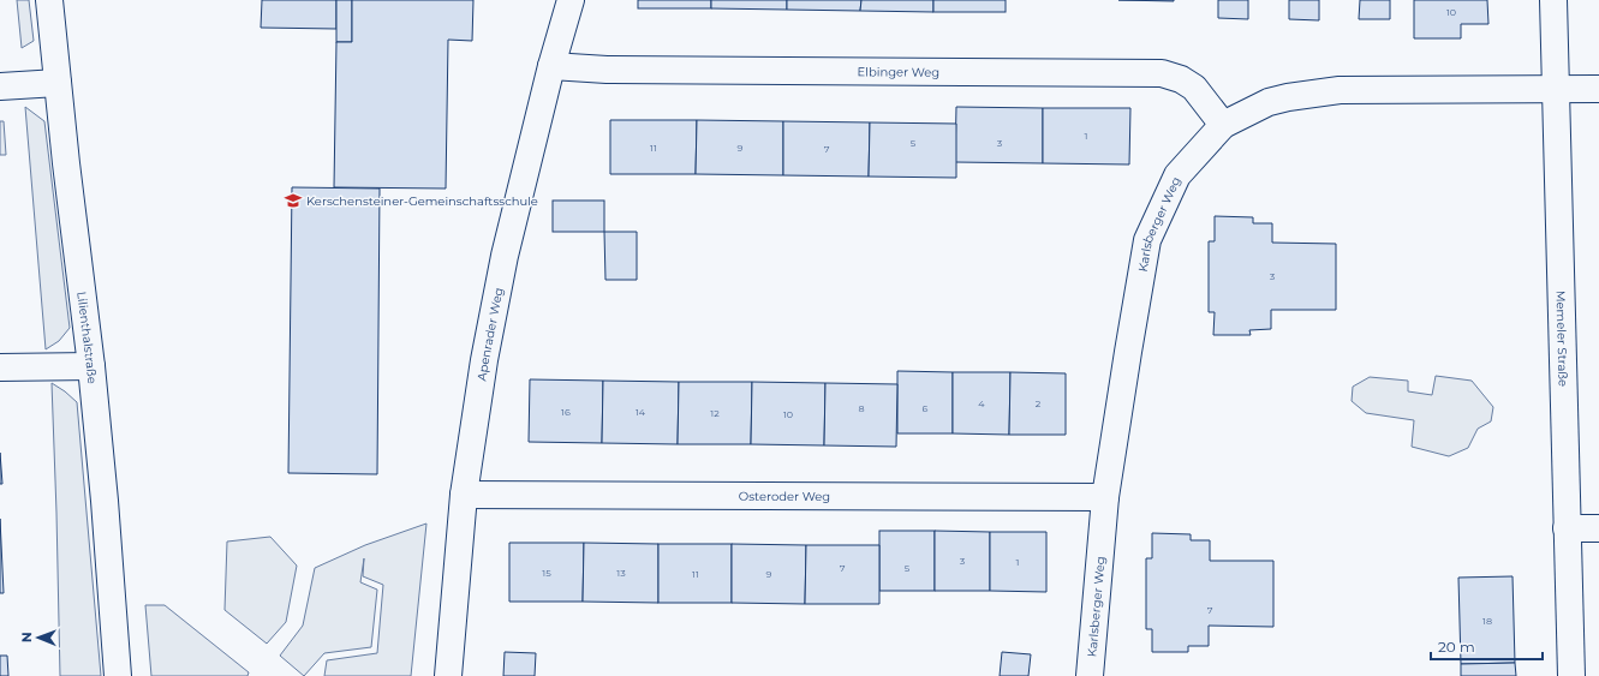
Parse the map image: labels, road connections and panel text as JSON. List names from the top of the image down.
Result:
{
  "streets": {
    "street": [
      "Elbinger Weg",
      "Karlsberger Weg",
      "Apenrader Weg",
      "Lilienthalstraße",
      "Memeler Straße",
      "Osteroder Weg"
    ]
  },
  "crossings": [
    ["Elbinger Weg", "Karlsberger Weg"],
    ["Elbinger Weg", "Apenrader Weg"],
    ["Karlsberger Weg", "Memeler Straße"],
    ["Karlsberger Weg", "Osteroder Weg"],
    ["Apenrader Weg", "Osteroder Weg"]
  ],
  "places": {
    "school or university": ["Kerschensteiner-Gemeinschaftsschule"]
  },
  "house_numbers": [
    "10",
    "1",
    "5",
    "3",
    "11",
    "9",
    "7",
    "3",
    "4",
    "2",
    "8",
    "6",
    "16",
    "14",
    "12",
    "10",
    "3",
    "1",
    "7",
    "5",
    "15",
    "13",
    "11",
    "9",
    "7",
    "18"
  ],
  "scale_bar": "20 m",
  "north": "left"
}
